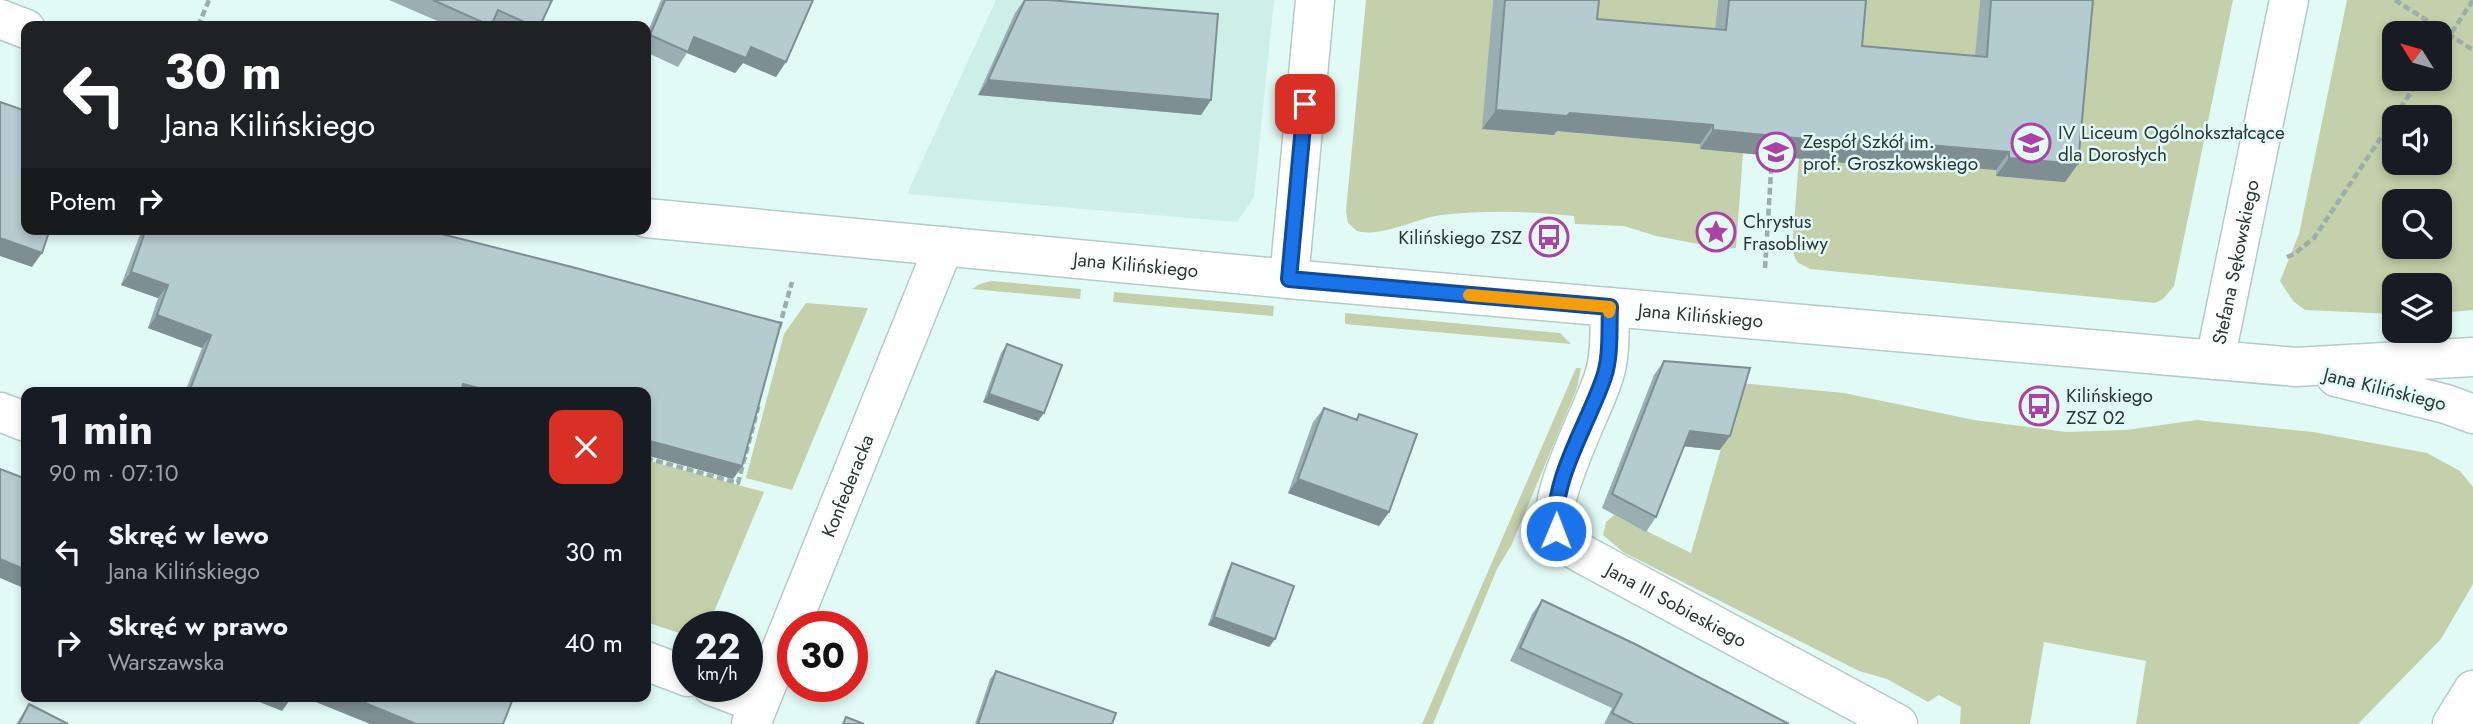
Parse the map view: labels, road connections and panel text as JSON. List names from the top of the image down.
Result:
{
  "streets": {
    "street": [
      "Stefana Sękowskiego",
      "Jana Kilińskiego",
      "Konfederacka",
      "Jana III Sobieskiego"
    ]
  },
  "crossings": [
    ["Stefana Sękowskiego", "Jana Kilińskiego"],
    ["Jana Kilińskiego", "Konfederacka"],
    ["Jana Kilińskiego", "Jana III Sobieskiego"]
  ],
  "places": {
    "school or university": ["IV Liceum Ogólnokształcące dla Dorosłych", "Zespół Szkół im. prof. Groszkowskiego"],
    "place": ["Chrystus Frasobliwy"],
    "bus stop": ["Kilińskiego ZSZ", "Kilińskiego ZSZ 02"]
  },
  "north": "top left",
  "page": {
    "turn": ["30 m", "Jana Kilińskiego"],
    "then": "Potem",
    "heading": ["1 min", "90 m · 07:10"],
    "list": [
      {
        "name": "Skręć w lewo",
        "note": "Jana Kilińskiego",
        "value": "30 m"
      },
      {
        "name": "Skręć w prawo",
        "note": "Warszawska",
        "value": "40 m"
      }
    ],
    "speed": "22 km/h",
    "limit": "30"
  }
}
